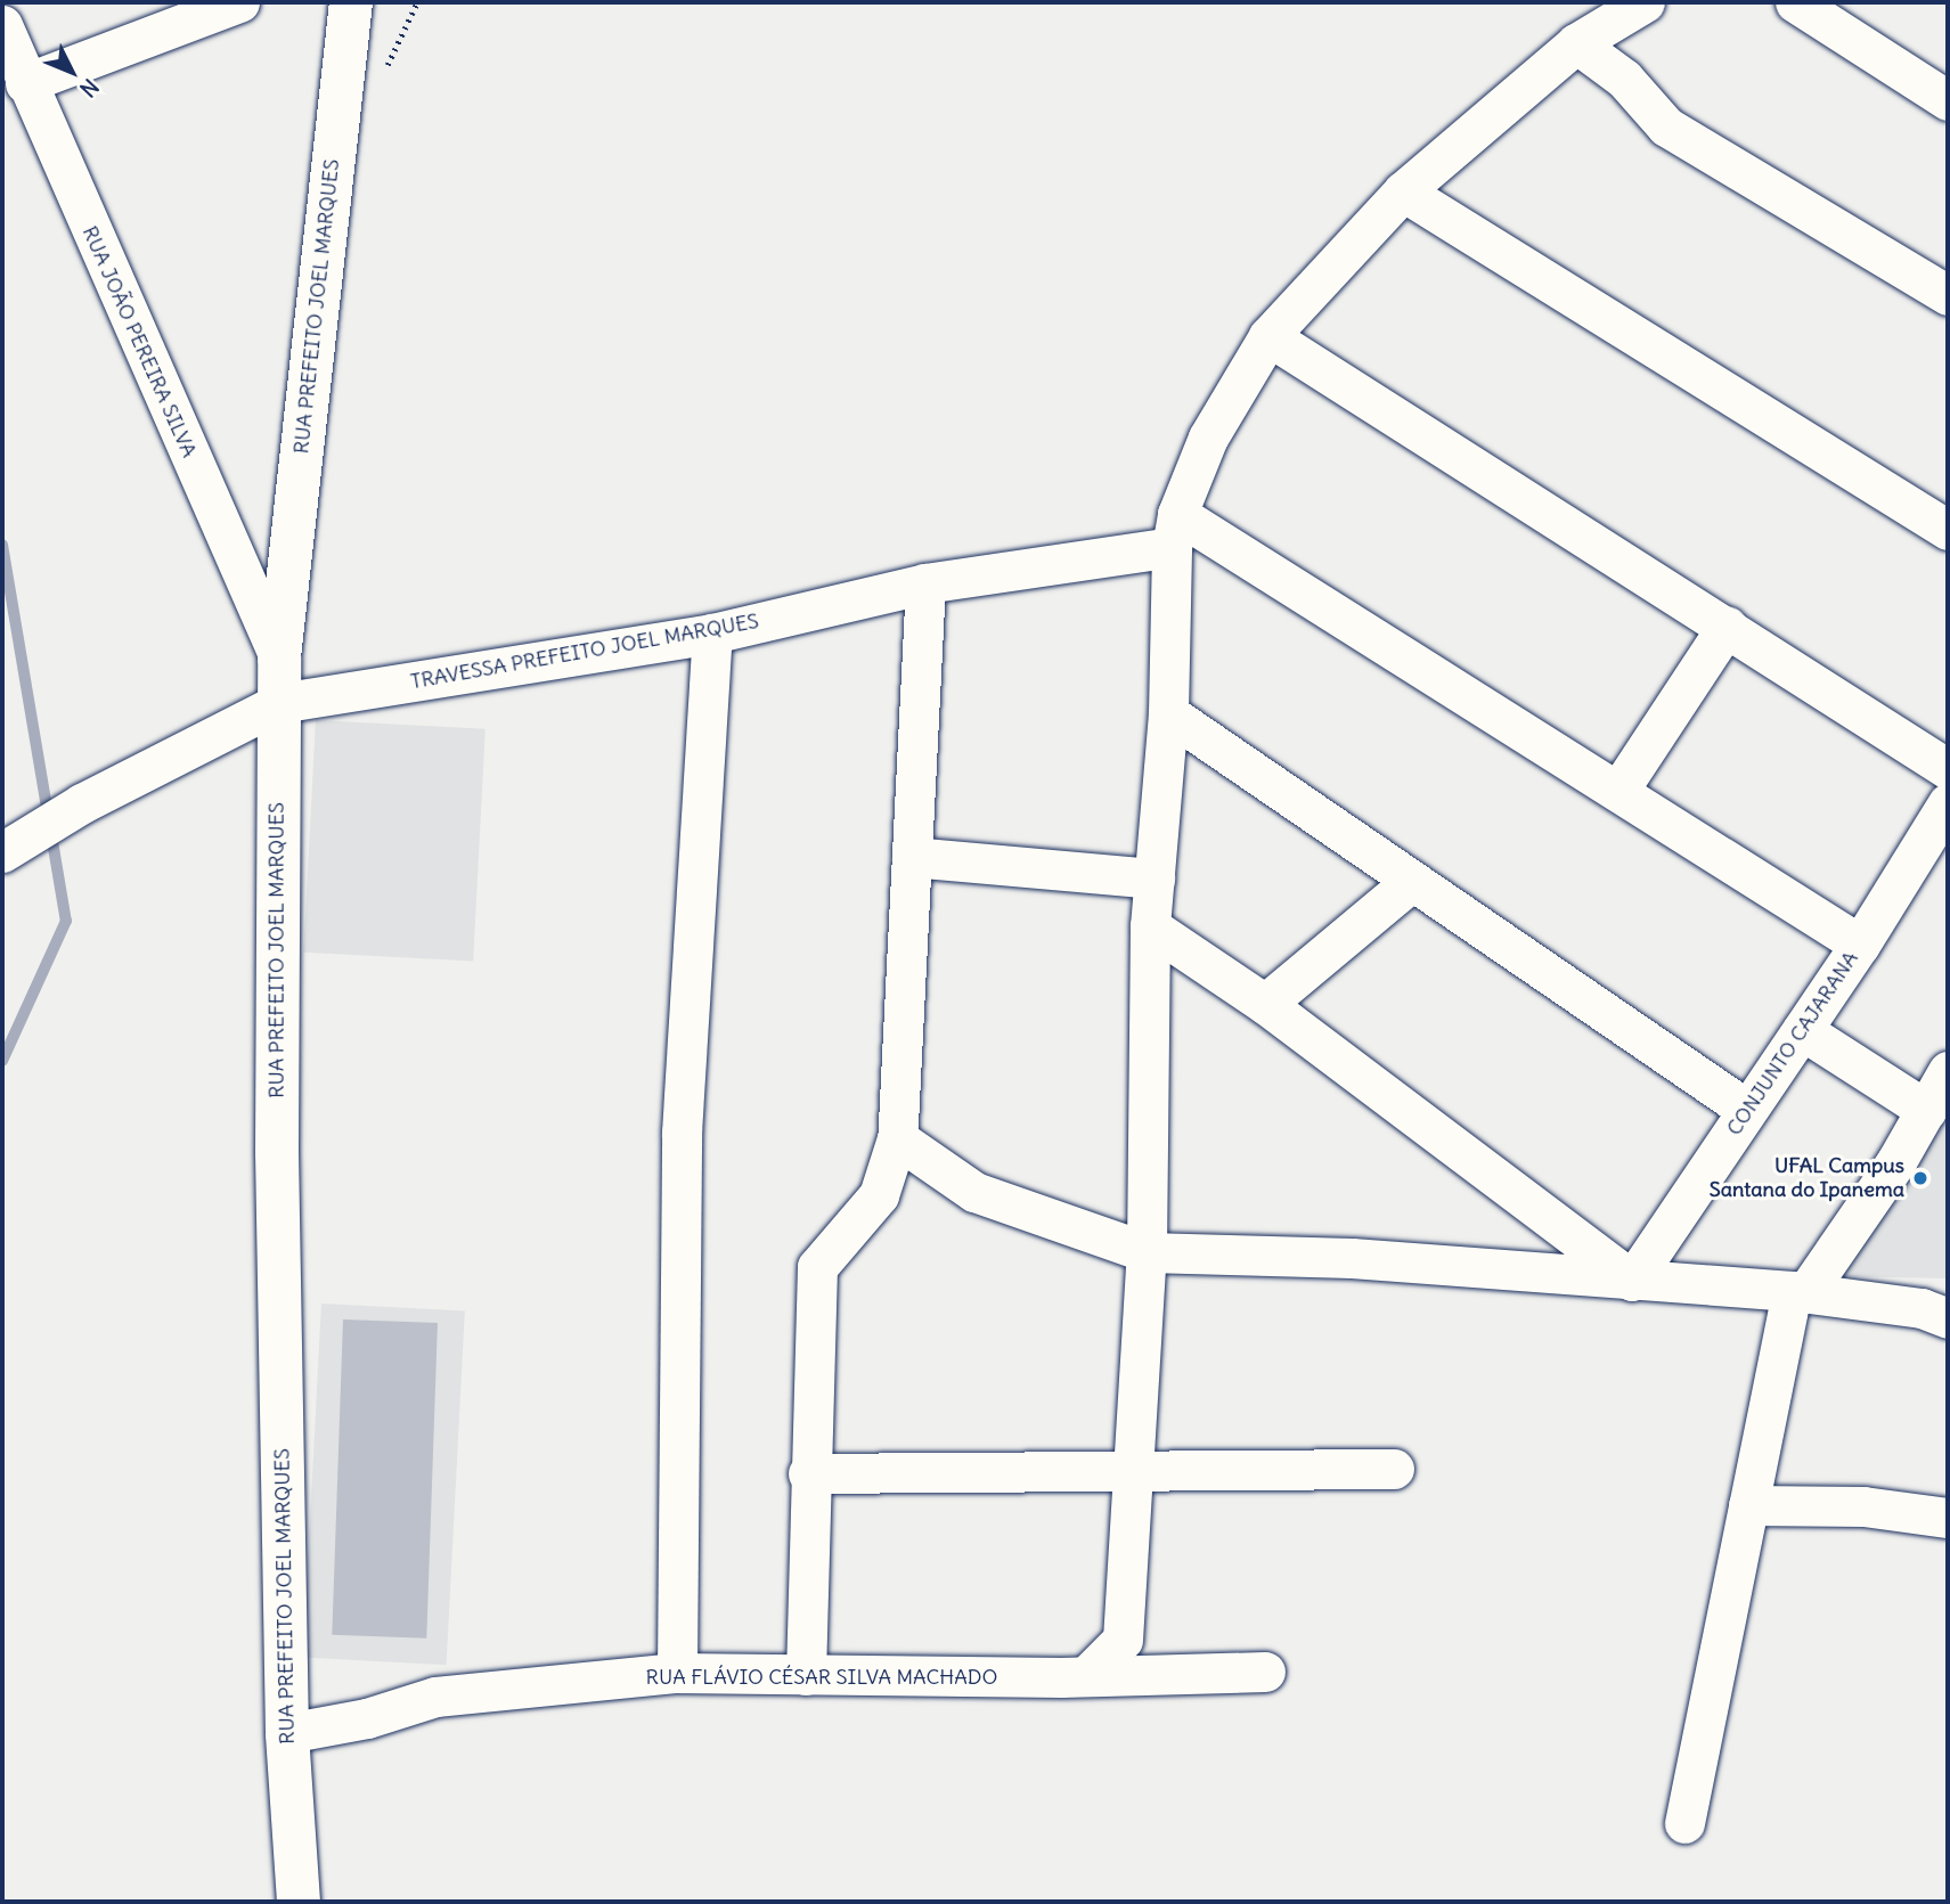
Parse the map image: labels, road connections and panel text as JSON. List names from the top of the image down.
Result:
{
  "streets": {
    "street": [
      "RUA PREFEITO JOEL MARQUES",
      "RUA JOÃO PEREIRA SILVA",
      "TRAVESSA PREFEITO JOEL MARQUES",
      "CONJUNTO CAJARANA",
      "RUA FLÁVIO CÉSAR SILVA MACHADO"
    ]
  },
  "crossings": [
    ["RUA PREFEITO JOEL MARQUES", "RUA JOÃO PEREIRA SILVA"],
    ["RUA PREFEITO JOEL MARQUES", "TRAVESSA PREFEITO JOEL MARQUES"],
    ["RUA PREFEITO JOEL MARQUES", "RUA FLÁVIO CÉSAR SILVA MACHADO"]
  ],
  "places": ["UFAL Campus Santana do Ipanema"],
  "north": "bottom right"
}
